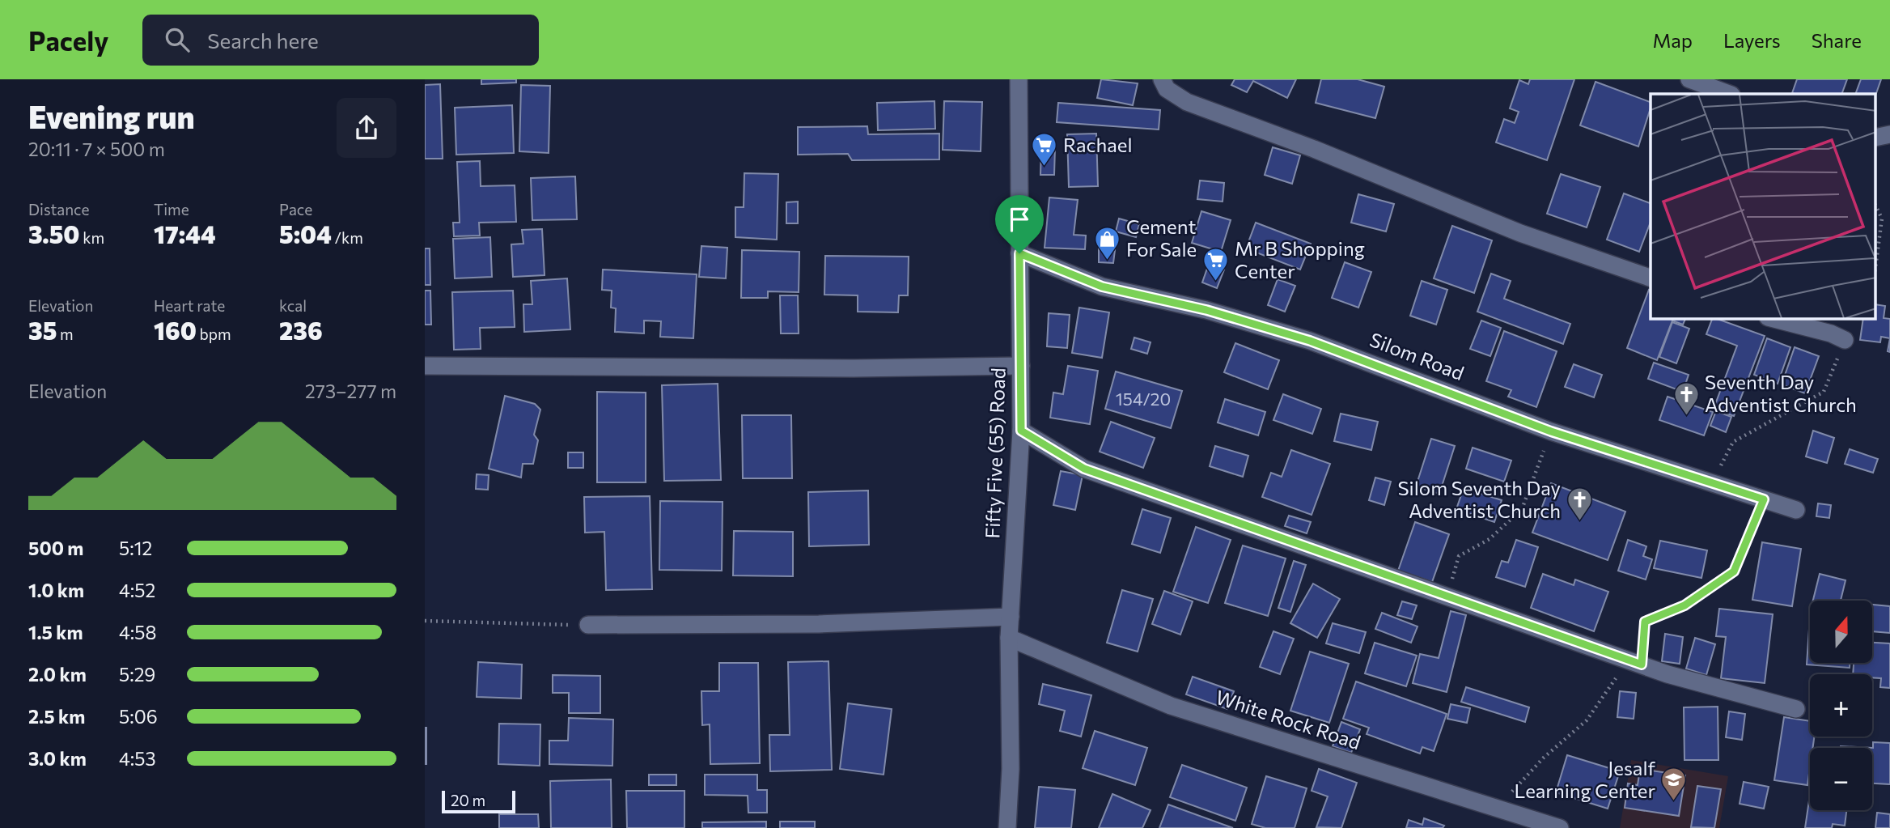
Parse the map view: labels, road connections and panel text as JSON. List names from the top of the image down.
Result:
{
  "streets": {
    "street": ["Silom Road", "Fifty Five (55) Road", "White Rock Road"]
  },
  "crossings": [
    ["Silom Road", "Fifty Five (55) Road"],
    ["Fifty Five (55) Road", "White Rock Road"]
  ],
  "places": {
    "supermarket": ["Rachael", "Mr B Shopping Center"],
    "shop": ["Cement For Sale"],
    "church": ["Seventh Day Adventist Church", "Silom Seventh Day Adventist Church"],
    "school or university": ["Jesalf Learning Center"]
  },
  "house_numbers": ["154/20"],
  "scale_bar": "20 m",
  "north": "top",
  "page": {
    "header": "Pacely",
    "search": "Search here",
    "nav": ["Map", "Layers", "Share"],
    "heading": ["Evening run", "20:11 · 7 × 500 m"],
    "stats": [
      ["Distance", "3.50 km"],
      ["Time", "17:44"],
      ["Pace", "5:04 /km"],
      ["Elevation", "35 m"],
      ["Heart rate", "160 bpm"],
      ["kcal", "236"]
    ],
    "chart": ["Elevation", "273–277 m"],
    "list": [
      {
        "name": "500 m",
        "note": "5:12"
      },
      {
        "name": "1.0 km",
        "note": "4:52"
      },
      {
        "name": "1.5 km",
        "note": "4:58"
      },
      {
        "name": "2.0 km",
        "note": "5:29"
      },
      {
        "name": "2.5 km",
        "note": "5:06"
      },
      {
        "name": "3.0 km",
        "note": "4:53"
      }
    ],
    "map_buttons": ["+", "−"],
    "scale": "20 m"
  }
}
